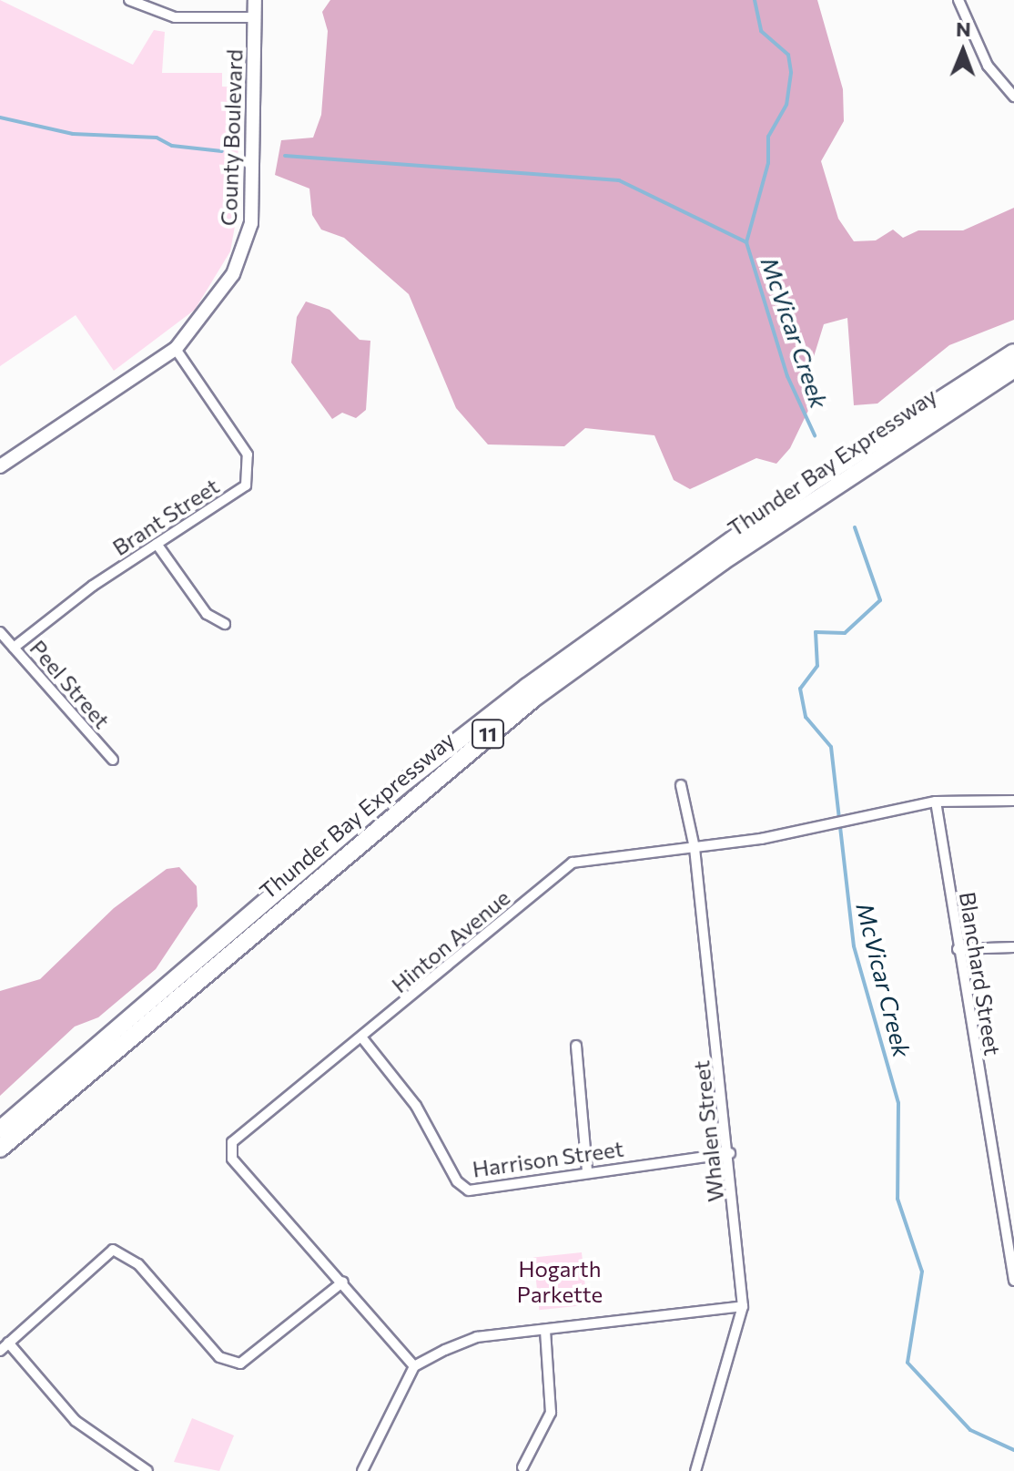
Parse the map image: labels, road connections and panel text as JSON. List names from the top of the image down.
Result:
{
  "streets": {
    "highway": ["Thunder Bay Expressway", "11"],
    "street": [
      "County Boulevard",
      "Brant Street",
      "Peel Street",
      "Hinton Avenue",
      "Blanchard Street",
      "Whalen Street",
      "Harrison Street"
    ]
  },
  "crossings": [
    ["County Boulevard", "Brant Street"],
    ["Brant Street", "Peel Street"],
    ["Hinton Avenue", "Blanchard Street"],
    ["Hinton Avenue", "Whalen Street"],
    ["Hinton Avenue", "Harrison Street"],
    ["Whalen Street", "Harrison Street"]
  ],
  "water": ["McVicar Creek"],
  "parks": ["Hogarth Parkette"],
  "north": "top"
}
